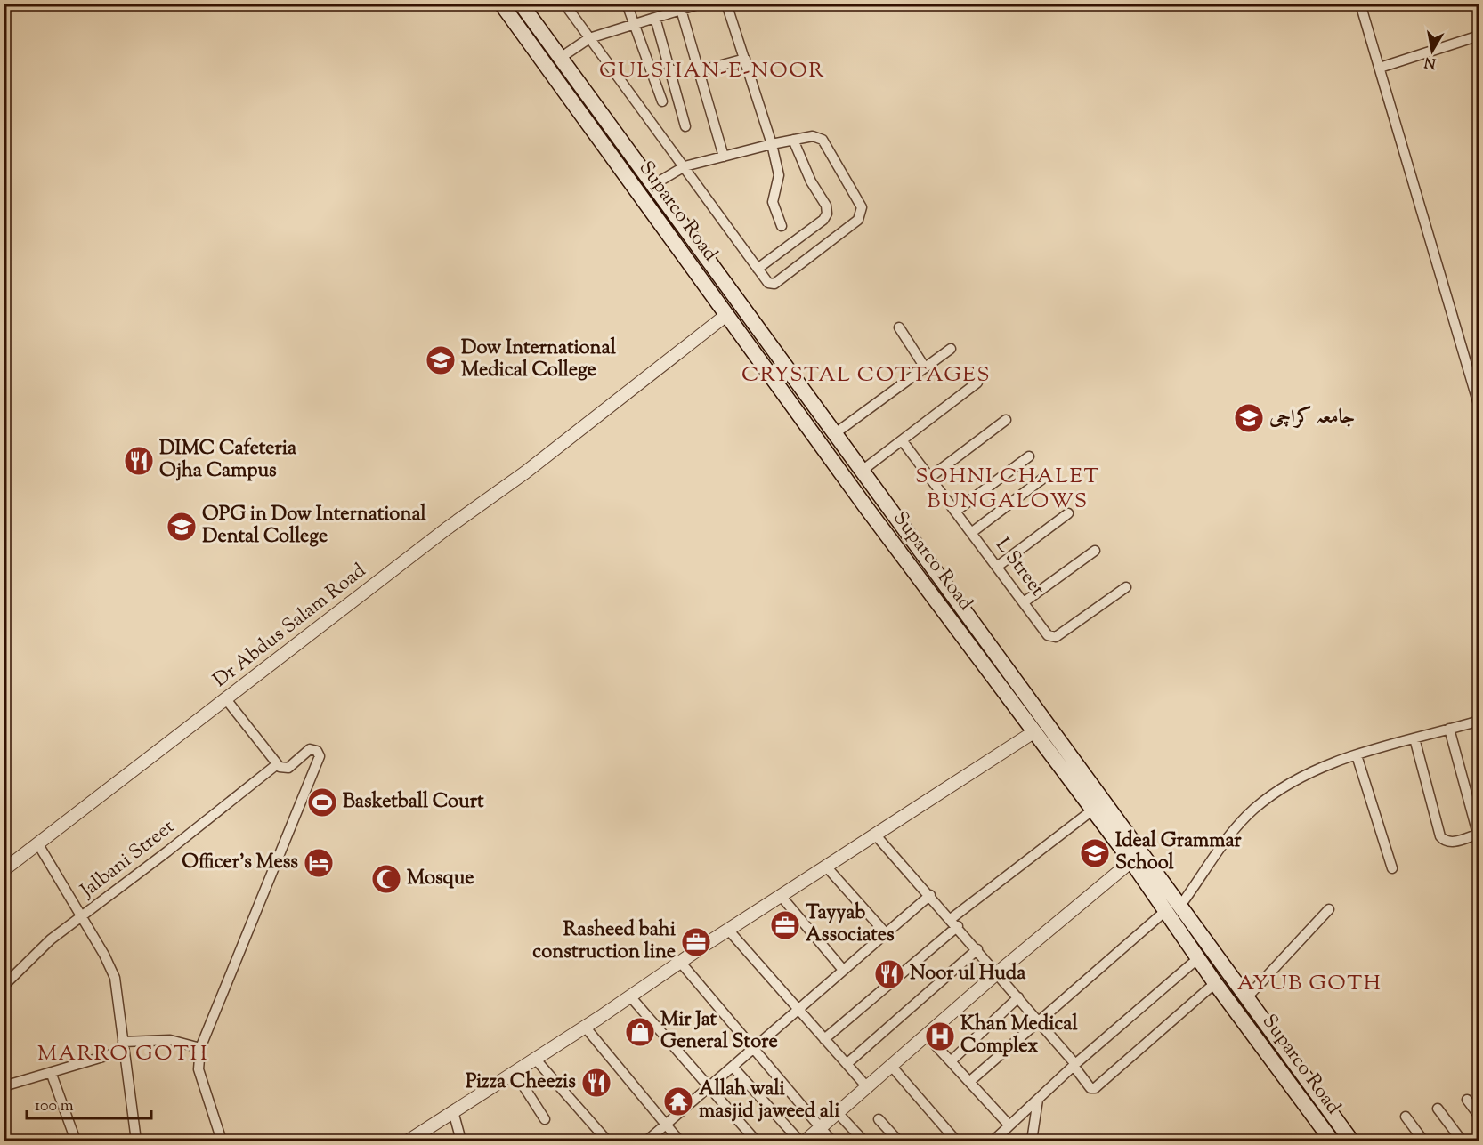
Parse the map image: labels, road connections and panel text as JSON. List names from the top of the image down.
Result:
{
  "streets": {
    "main road": ["Suparco Road"],
    "street": ["L Street", "Dr Abdus Salam Road", "Jalbani Street"]
  },
  "crossings": [
    ["Suparco Road", "Dr Abdus Salam Road"]
  ],
  "districts": [
    "GULSHAN-E-NOOR",
    "CRYSTAL COTTAGES",
    "SOHNI CHALET BUNGALOWS",
    "AYUB GOTH",
    "MARRO GOTH"
  ],
  "places": {
    "school or university": [
      "Dow International Medical College",
      "جامعہ کراچی",
      "OPG in Dow International Dental College",
      "Ideal Grammar School"
    ],
    "restaurant": ["DIMC Cafeteria Ojha Campus", "Noor ul Huda", "Pizza Cheezis"],
    "sports": ["Basketball Court"],
    "hotel": ["Officer's Mess"],
    "mosque": ["Mosque"],
    "office": ["Tayyab Associates", "Rasheed bahi construction line"],
    "shop": ["Mir Jat General Store"],
    "hospital": ["Khan Medical Complex"],
    "temple": ["Allah wali masjid jaweed ali"]
  },
  "scale_bar": "100 m",
  "north": "bottom"
}
